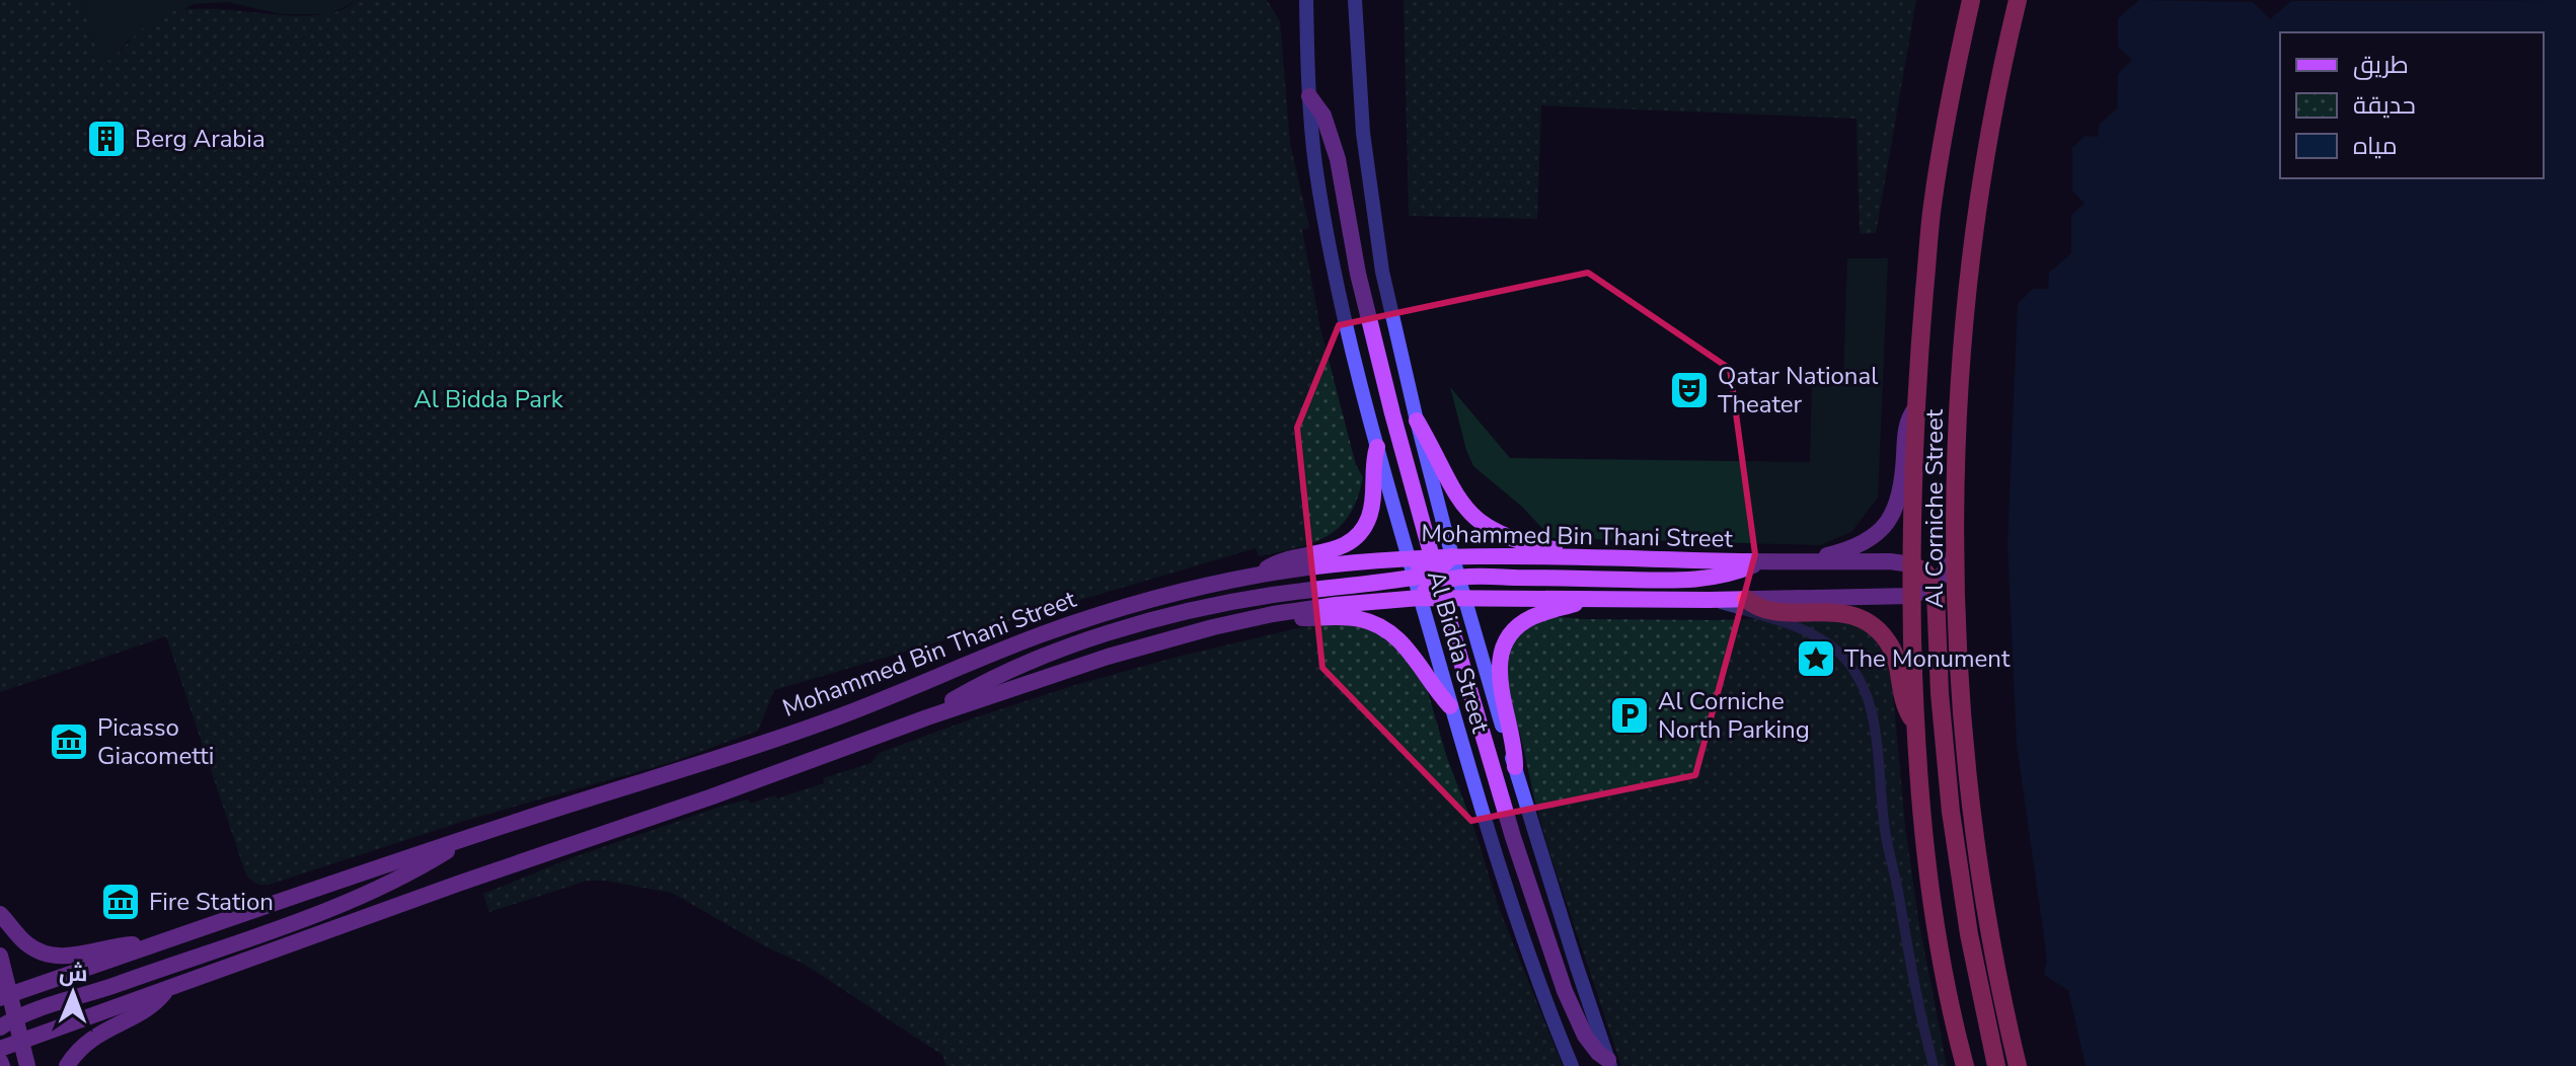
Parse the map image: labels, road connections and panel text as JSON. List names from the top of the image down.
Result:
{
  "streets": {
    "highway": ["Al Corniche Street"],
    "main road": ["Mohammed Bin Thani Street", "Al Bidda Street"]
  },
  "crossings": [
    ["Al Corniche Street", "Mohammed Bin Thani Street"],
    ["Mohammed Bin Thani Street", "Al Bidda Street"]
  ],
  "parks": ["Al Bidda Park"],
  "places": {
    "building": ["Berg Arabia"],
    "theatre": ["Qatar National Theater"],
    "place": ["The Monument"],
    "parking": ["Al Corniche North Parking"],
    "museum": ["Picasso Giacometti", "Fire Station"]
  },
  "legend": ["طريق", "حديقة", "مياه"],
  "north": "top"
}
